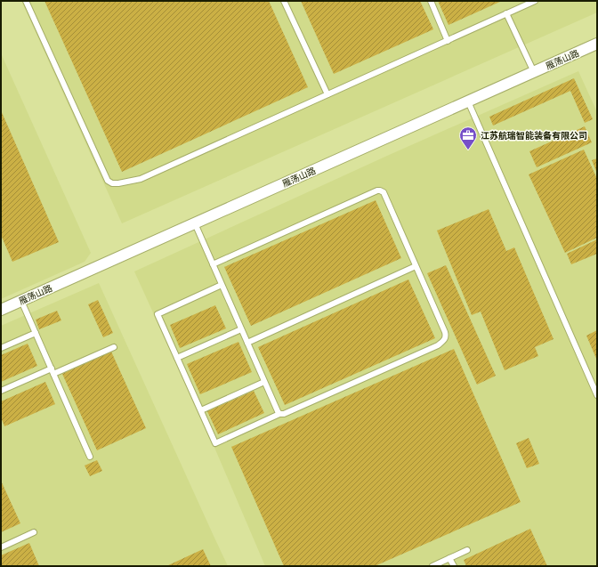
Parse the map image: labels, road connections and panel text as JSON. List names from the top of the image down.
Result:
{
  "streets": {
    "street": ["雁荡山路"]
  },
  "places": {
    "office": ["江苏航瑞智能装备有限公司"]
  }
}
